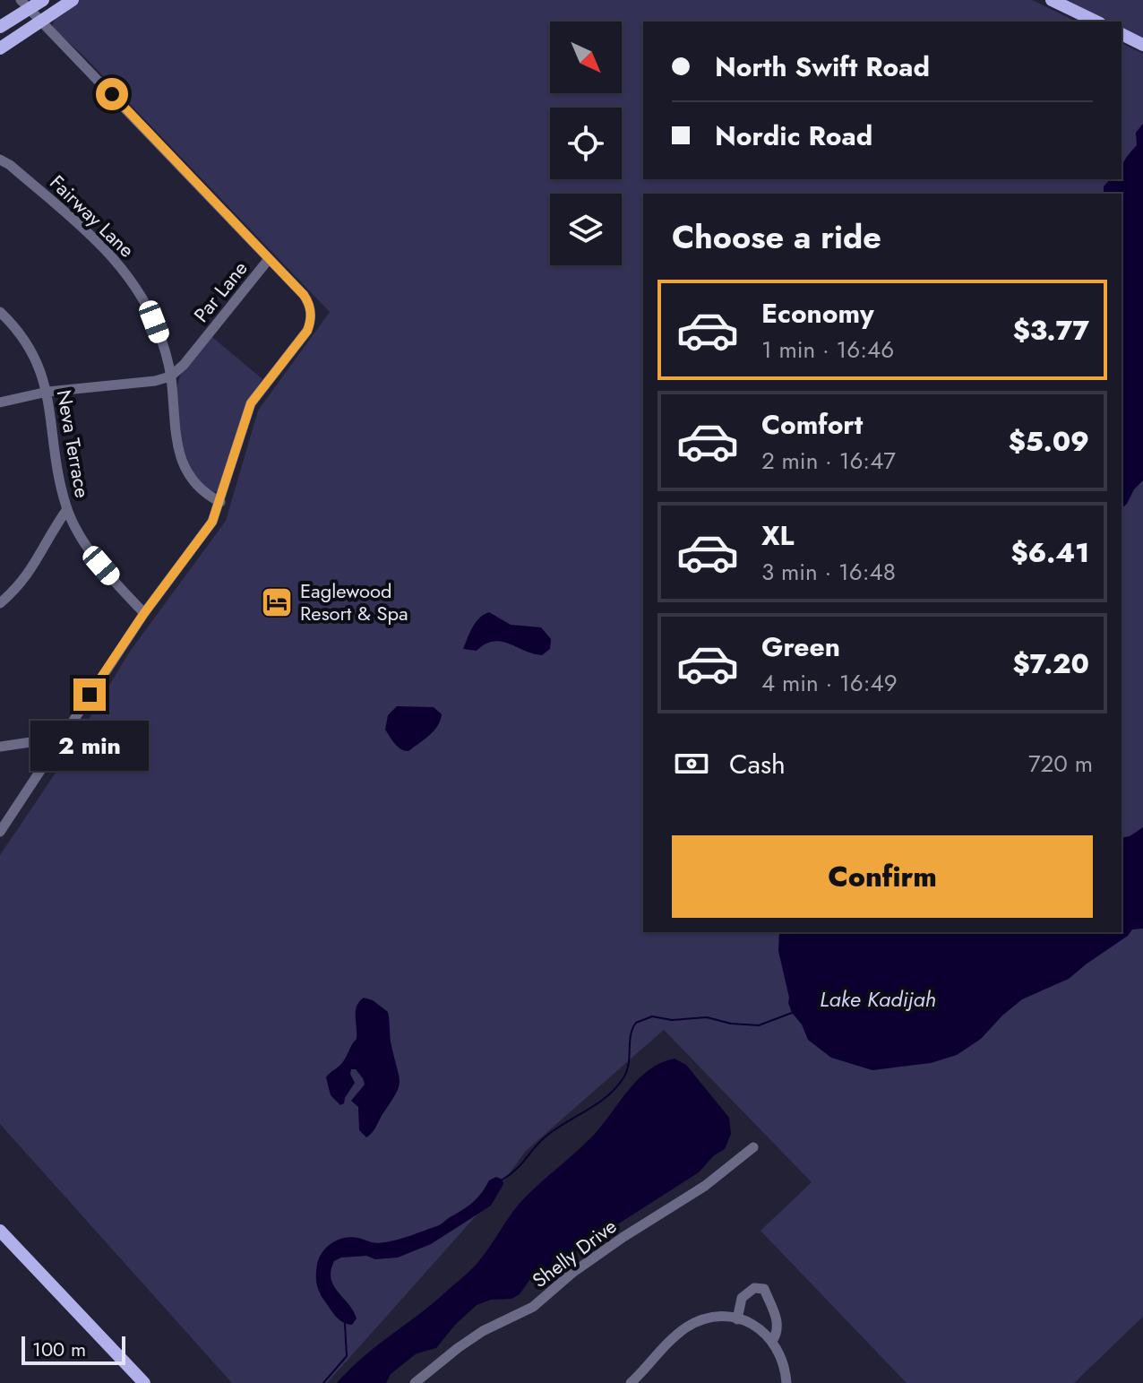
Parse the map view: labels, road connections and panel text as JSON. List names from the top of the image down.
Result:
{
  "streets": {
    "street": [
      "Fairway Lane",
      "Par Lane",
      "Neva Terrace",
      "Shelly Drive"
    ]
  },
  "crossings": [
    ["Fairway Lane", "Par Lane"]
  ],
  "water": ["Lake Kadijah"],
  "places": {
    "hotel": ["Eaglewood Resort & Spa"]
  },
  "scale_bar": "100 m",
  "north": "bottom right",
  "page": {
    "banner": ["North Swift Road", "Nordic Road"],
    "heading": "Choose a ride",
    "list": [
      {
        "name": "Economy",
        "note": "1 min · 16:46",
        "value": "$3.77"
      },
      {
        "name": "Comfort",
        "note": "2 min · 16:47",
        "value": "$5.09"
      },
      {
        "name": "XL",
        "note": "3 min · 16:48",
        "value": "$6.41"
      },
      {
        "name": "Green",
        "note": "4 min · 16:49",
        "value": "$7.20"
      }
    ],
    "bubble": "2 min",
    "pay": ["Cash", "720 m"],
    "buttons": "Confirm",
    "scale": "100 m"
  }
}
